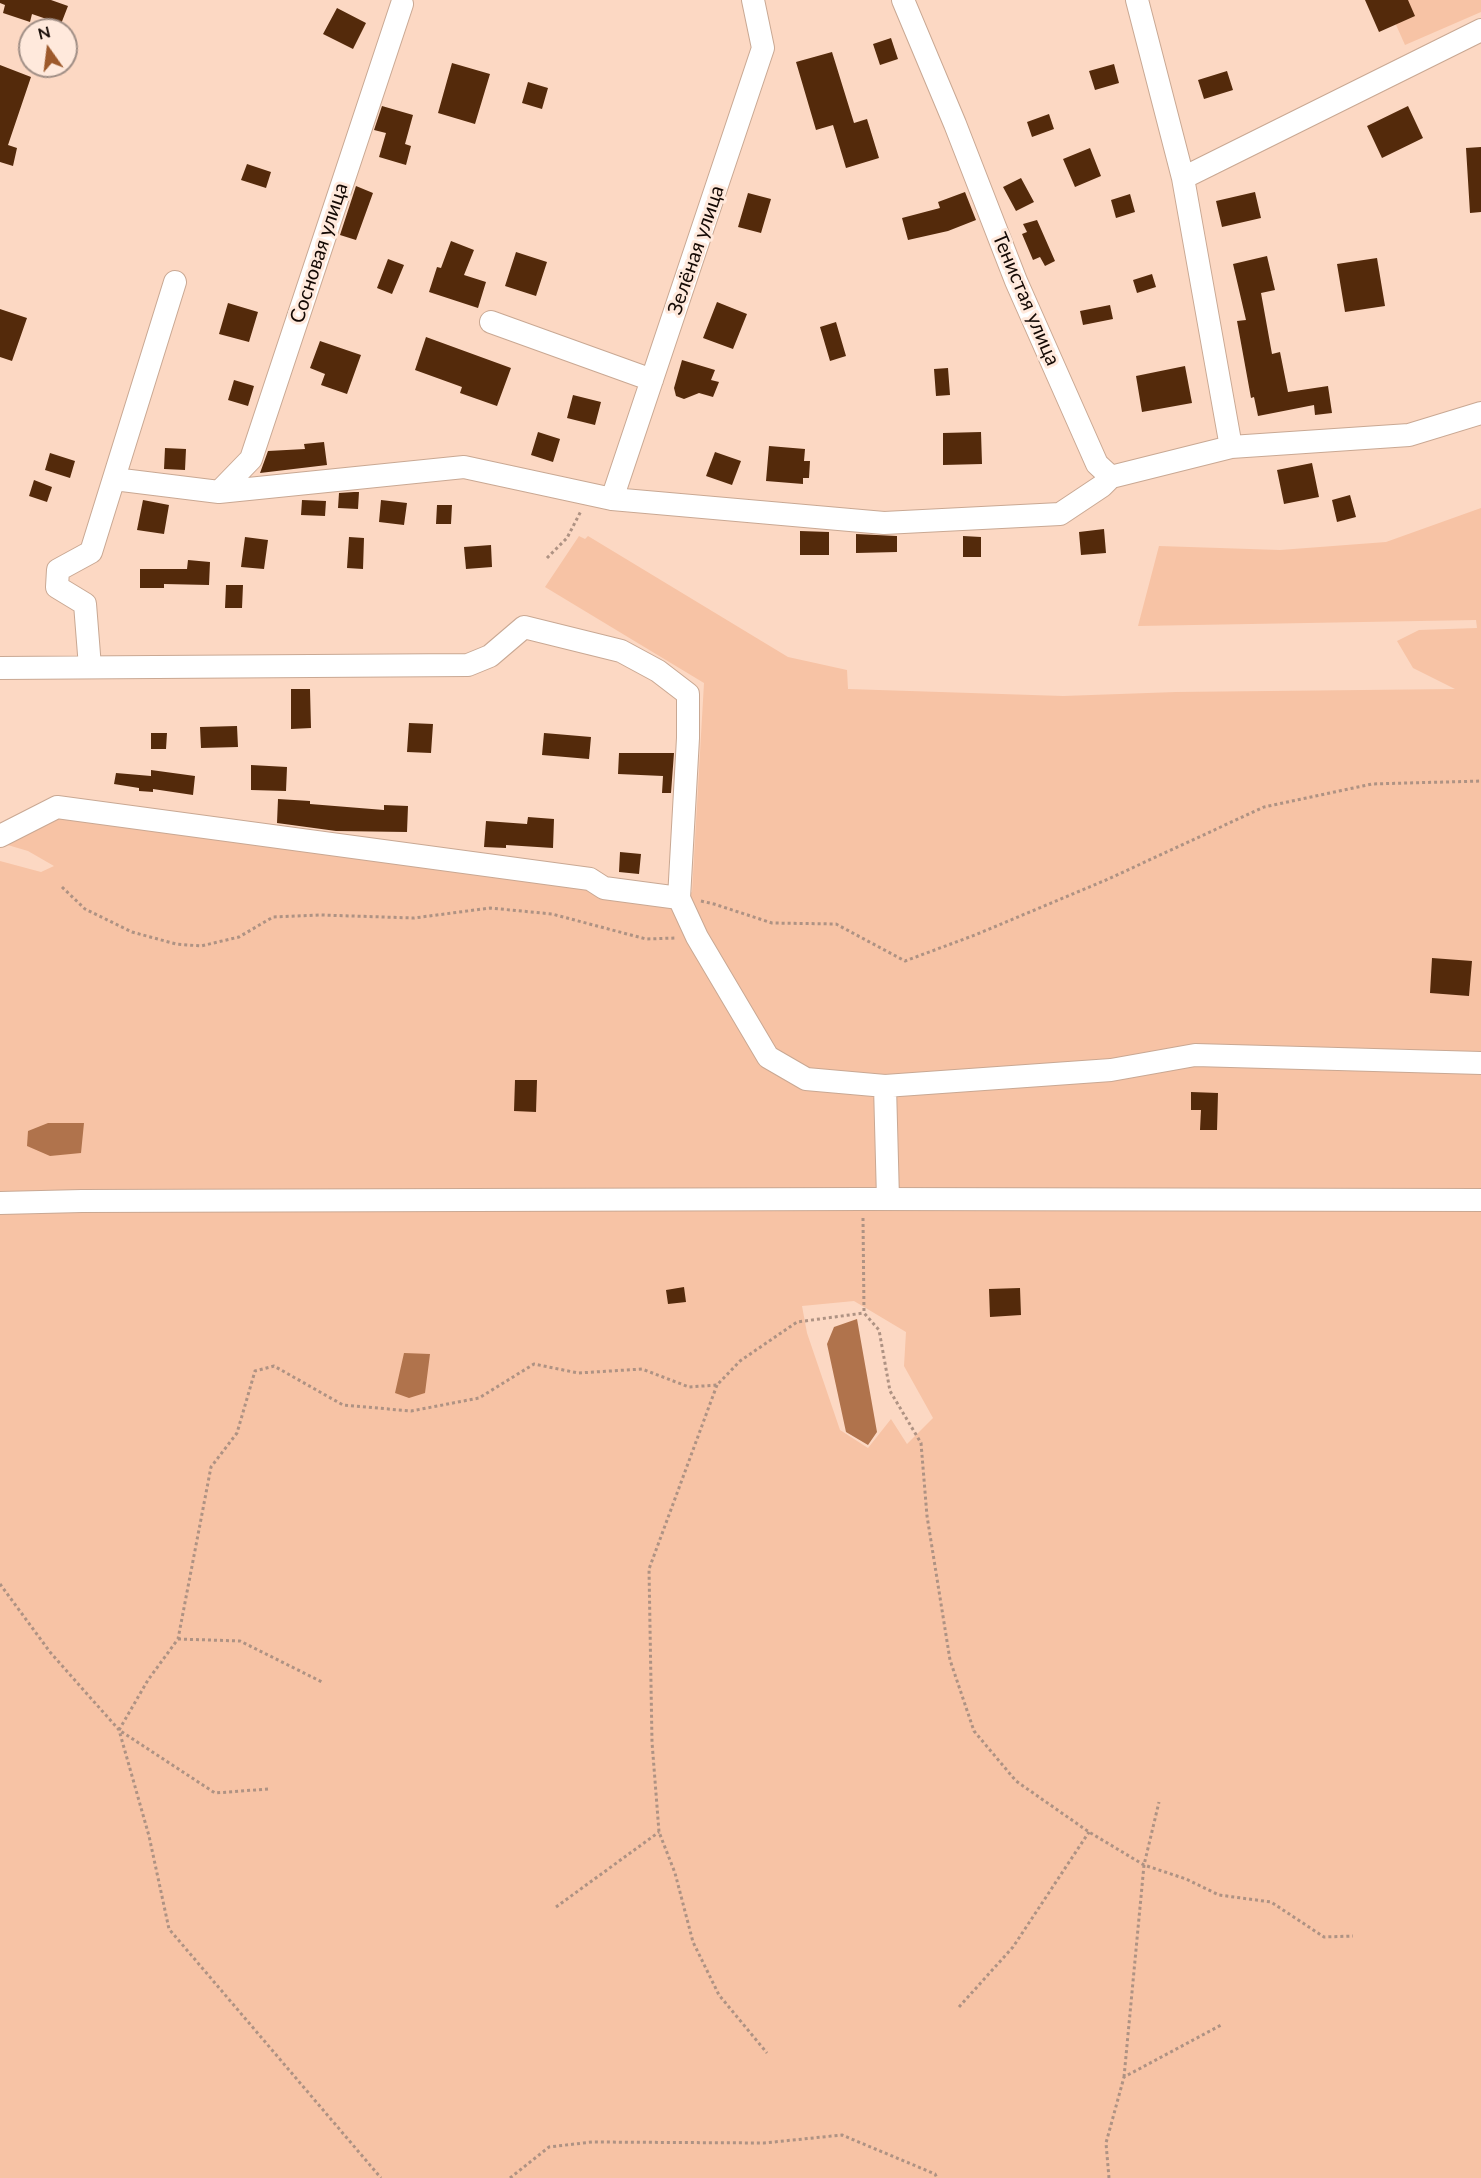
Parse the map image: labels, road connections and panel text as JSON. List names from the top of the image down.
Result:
{
  "streets": {
    "street": ["Зелёная улица", "Сосновая улица", "Тенистая улица"]
  },
  "north": "top"
}
